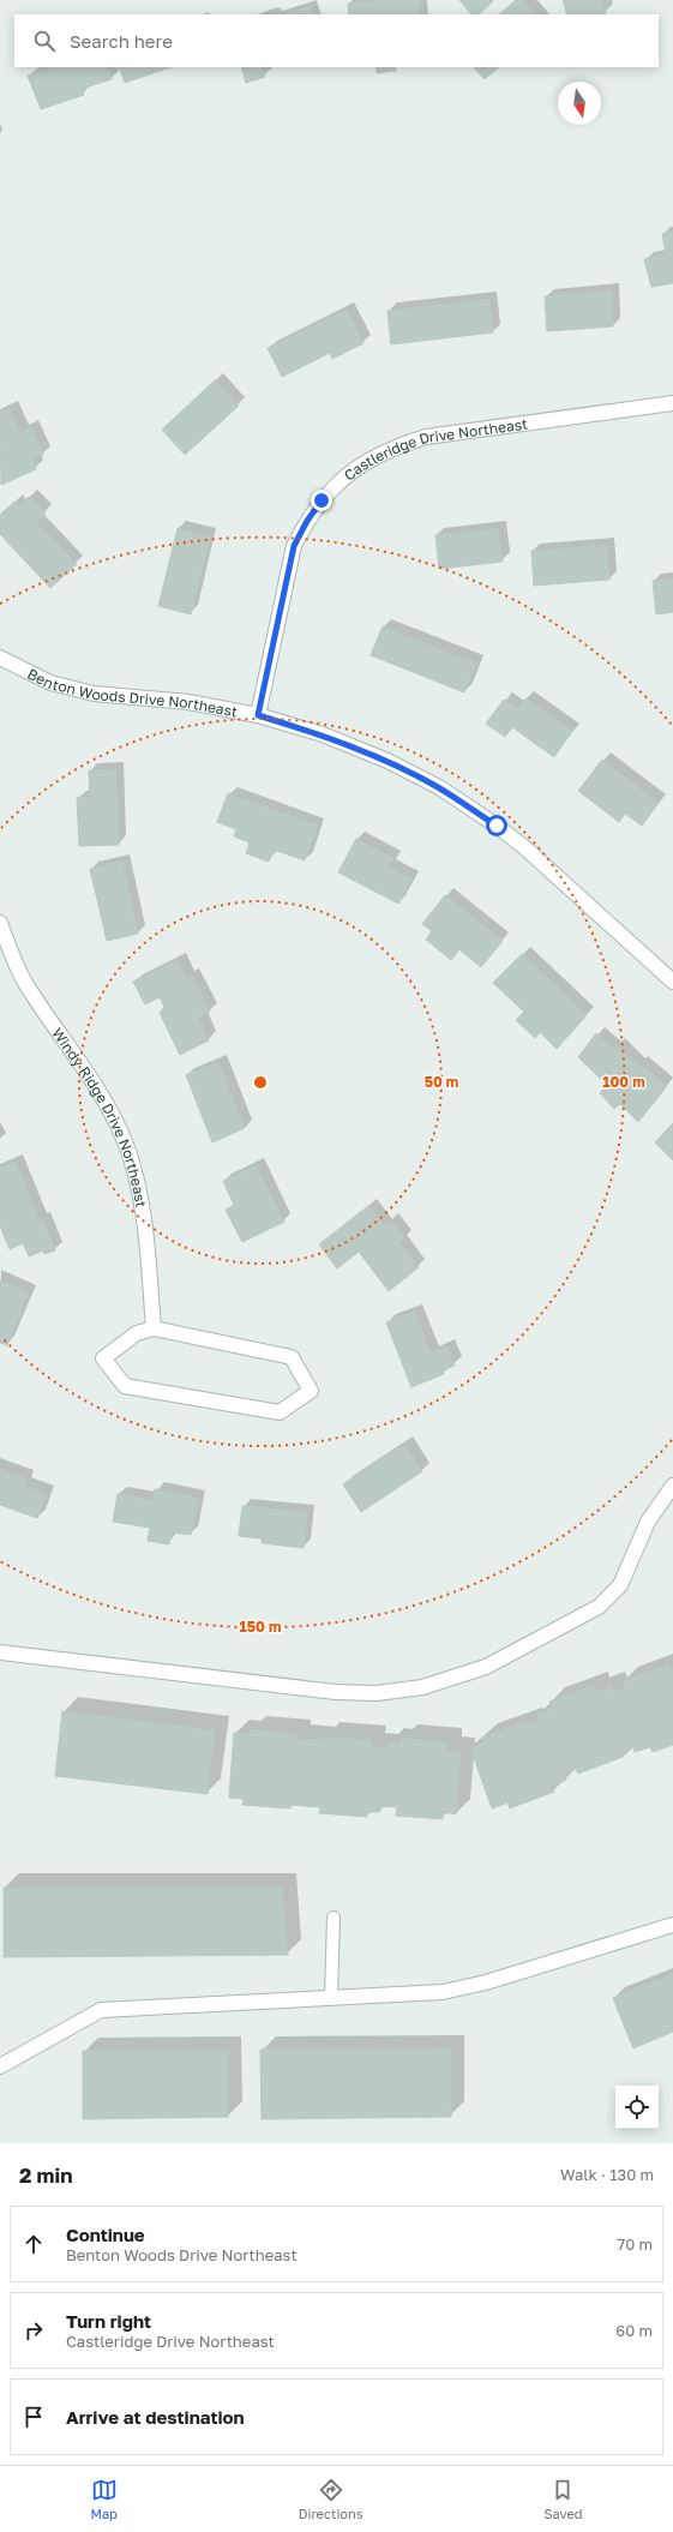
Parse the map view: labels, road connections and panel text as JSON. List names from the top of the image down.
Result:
{
  "streets": {
    "street": ["Castleridge Drive Northeast", "Benton Woods Drive Northeast", "Windy Ridge Drive Northeast"]
  },
  "crossings": [
    ["Castleridge Drive Northeast", "Benton Woods Drive Northeast"]
  ],
  "north": "bottom",
  "page": {
    "search": "Search here",
    "heading": ["2 min", "Walk · 130 m"],
    "list": [
      ["Continue", "Benton Woods Drive Northeast", "70 m"],
      ["Turn right", "Castleridge Drive Northeast", "60 m"],
      "Arrive at destination"
    ],
    "nav": ["Map", "Directions", "Saved"]
  },
  "rings": ["50 m", "100 m", "150 m"]
}
